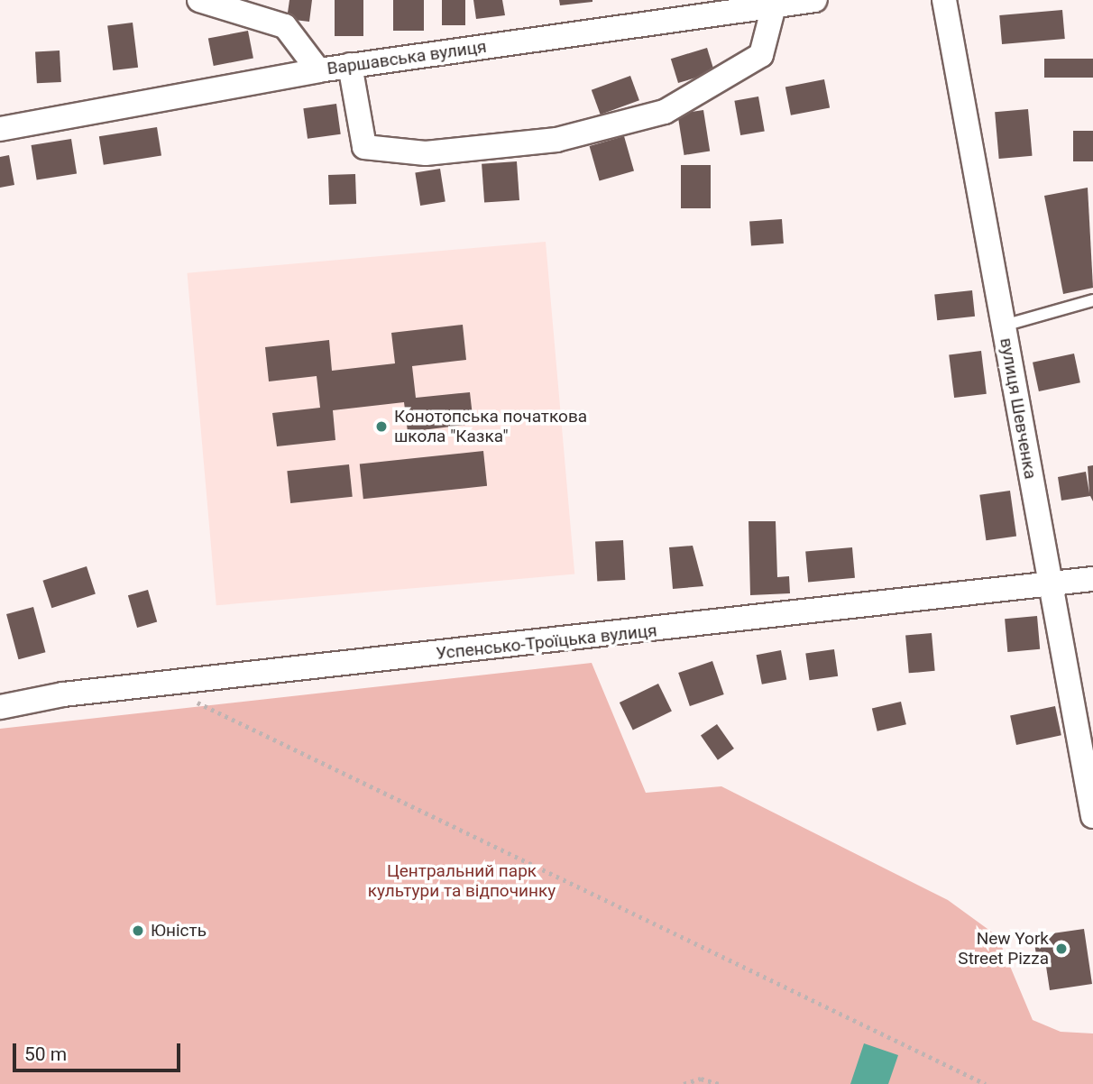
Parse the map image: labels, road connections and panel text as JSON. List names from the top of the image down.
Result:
{
  "streets": {
    "street": ["Варшавська вулиця", "вулиця Шевченка", "Успенсько-Троїцька вулиця"]
  },
  "crossings": [
    ["вулиця Шевченка", "Успенсько-Троїцька вулиця"]
  ],
  "parks": ["Центральний парк культури та відпочинку"],
  "places": ["Конотопська початкова школа \"Казка\"", "Юність", "New York Street Pizza"],
  "scale_bar": "50 m"
}
